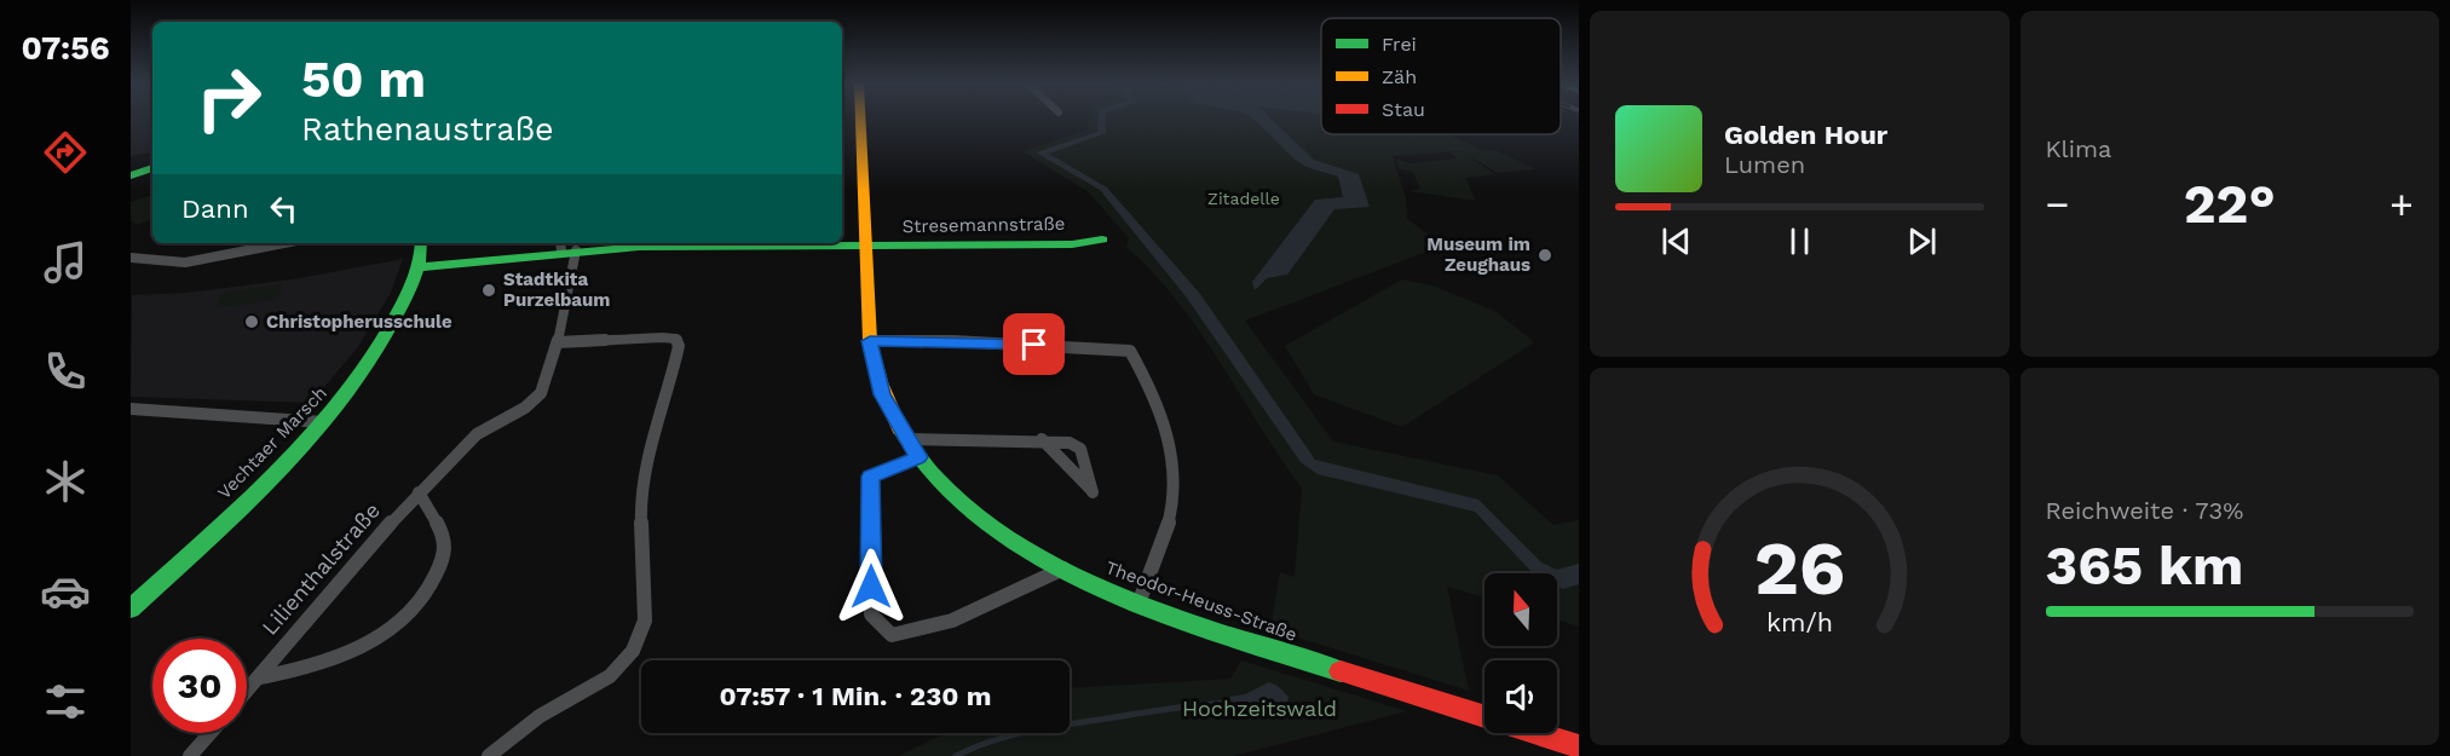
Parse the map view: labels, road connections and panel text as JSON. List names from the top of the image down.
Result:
{
  "streets": {
    "street": [
      "Stresemannstraße",
      "Vechtaer Marsch",
      "Lilienthalstraße",
      "Theodor-Heuss-Straße"
    ]
  },
  "crossings": [
    ["Stresemannstraße", "Vechtaer Marsch"],
    ["Stresemannstraße", "Lilienthalstraße"],
    ["Stresemannstraße", "Theodor-Heuss-Straße"]
  ],
  "parks": ["Zitadelle", "Hochzeitswald"],
  "places": ["Museum im Zeughaus", "Stadtkita Purzelbaum", "Christopherusschule"],
  "legend": ["Frei", "Zäh", "Stau"],
  "north": "top",
  "page": {
    "tabs": "07:56",
    "tile": [
      "Klima",
      ["Reichweite · 73%", "365 km"]
    ],
    "turn": ["50 m", "Rathenaustraße"],
    "song": ["Golden Hour", "Lumen"],
    "then": "Dann",
    "heat": ["−", "22°", "+"],
    "limit": "30",
    "trip": "07:57 · 1 Min. · 230 m",
    "gauge": ["26", "km/h"]
  }
}
